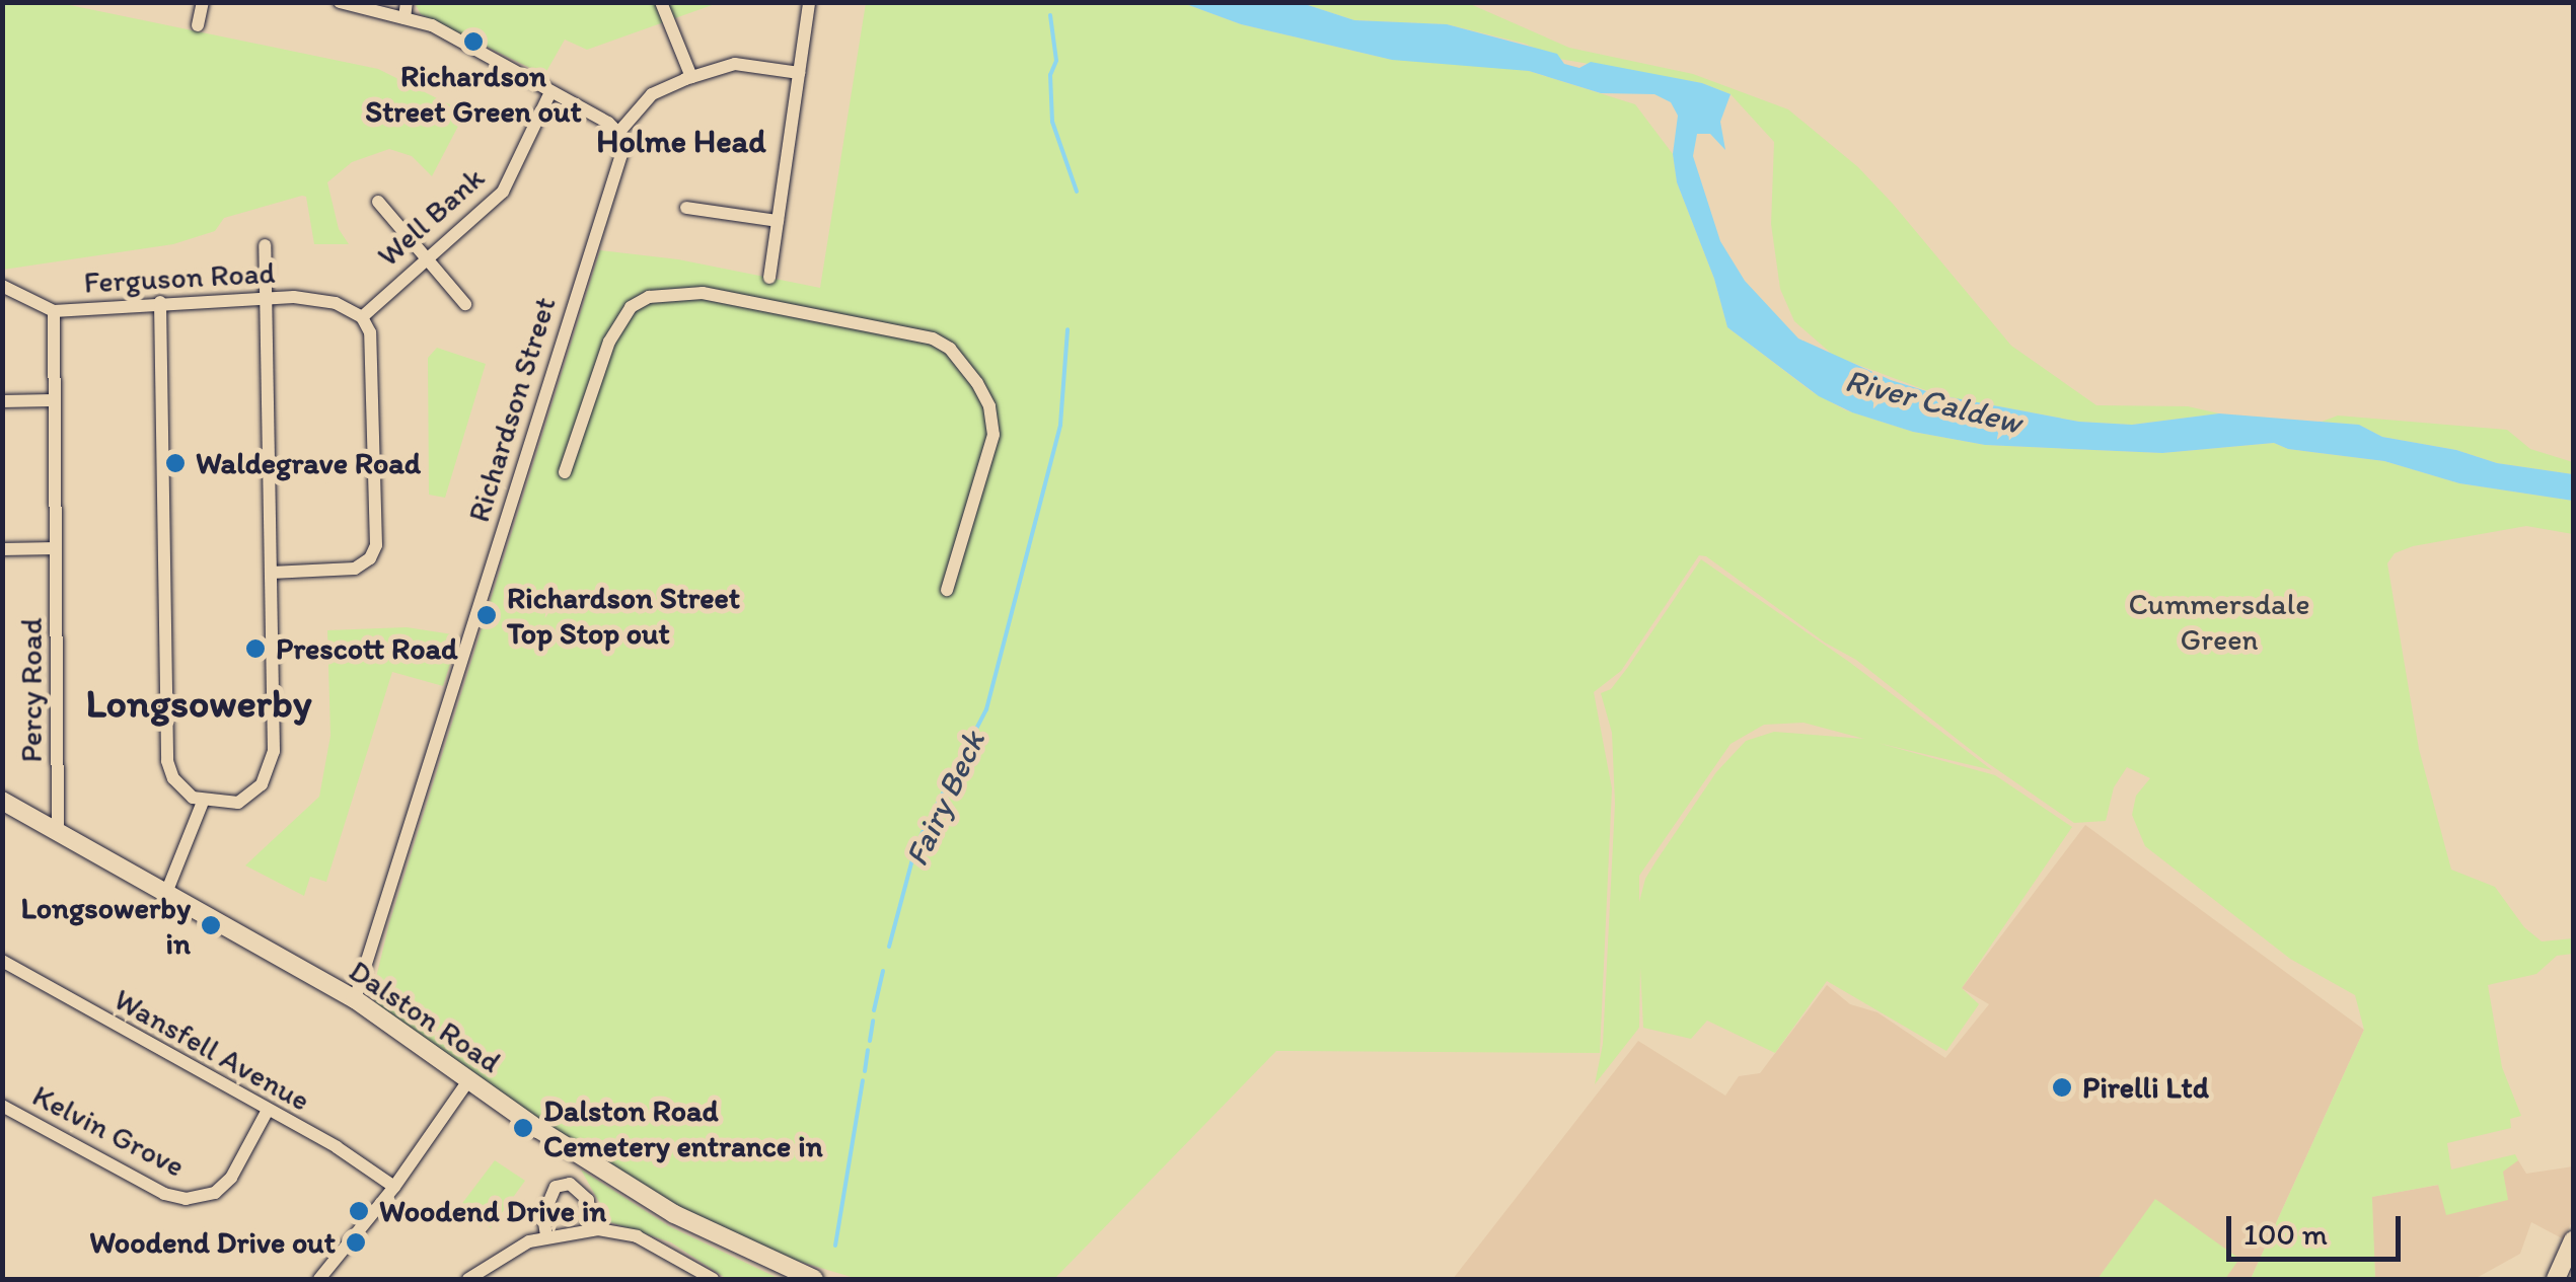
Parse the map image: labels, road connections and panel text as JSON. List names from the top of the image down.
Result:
{
  "streets": {
    "main road": ["Dalston Road"],
    "street": [
      "Well Bank",
      "Ferguson Road",
      "Richardson Street",
      "Percy Road",
      "Wansfell Avenue",
      "Kelvin Grove"
    ]
  },
  "crossings": [
    ["Well Bank", "Ferguson Road"],
    ["Ferguson Road", "Percy Road"],
    ["Richardson Street", "Dalston Road"],
    ["Percy Road", "Dalston Road"],
    ["Wansfell Avenue", "Kelvin Grove"]
  ],
  "districts": ["Holme Head", "Longsowerby"],
  "water": ["River Caldew", "Fairy Beck"],
  "parks": ["Cummersdale Green"],
  "places": [
    "Richardson Street Green out",
    "Waldegrave Road",
    "Richardson Street Top Stop out",
    "Prescott Road",
    "Longsowerby in",
    "Pirelli Ltd",
    "Dalston Road Cemetery entrance in",
    "Woodend Drive in",
    "Woodend Drive out"
  ],
  "scale_bar": "100 m"
}
